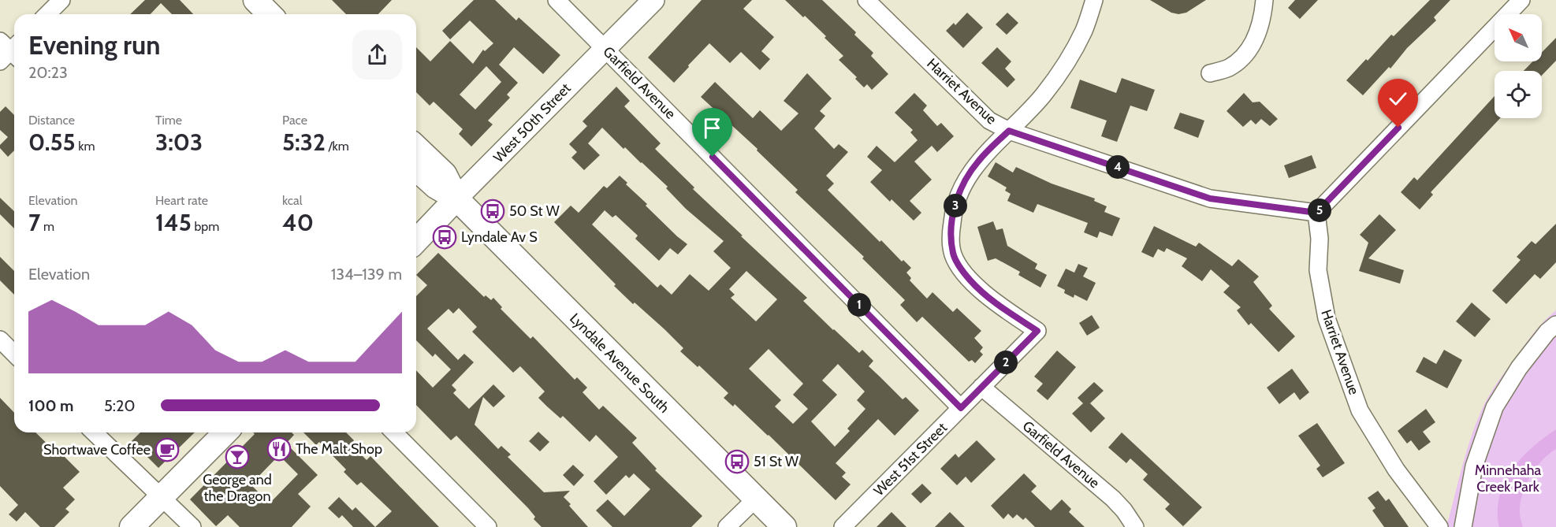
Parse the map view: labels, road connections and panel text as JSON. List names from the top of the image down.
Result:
{
  "streets": {
    "main road": ["West 50th Street", "Lyndale Avenue South"],
    "street": ["Garfield Avenue", "Harriet Avenue", "West 51st Street"]
  },
  "crossings": [
    ["Garfield Avenue", "West 50th Street"],
    ["Garfield Avenue", "West 51st Street"],
    ["Harriet Avenue", "West 51st Street"],
    ["West 50th Street", "Lyndale Avenue South"]
  ],
  "parks": ["Minnehaha Creek Park"],
  "places": {
    "bus stop": ["50 St W", "Lyndale Av S", "51 St W"],
    "restaurant": ["The Malt Shop"],
    "cafe": ["Shortwave Coffee"],
    "bar": ["George and the Dragon"]
  },
  "north": "top left",
  "page": {
    "heading": ["Evening run", "20:23"],
    "stats": [
      ["Distance", "0.55 km"],
      ["Time", "3:03"],
      ["Pace", "5:32 /km"],
      ["Elevation", "7 m"],
      ["Heart rate", "145 bpm"],
      ["kcal", "40"]
    ],
    "pins": [
      "4",
      "3",
      "5",
      "1",
      "2"
    ],
    "chart": ["Elevation", "134–139 m"],
    "list": [
      {
        "name": "100 m",
        "note": "5:20"
      }
    ]
  }
}
